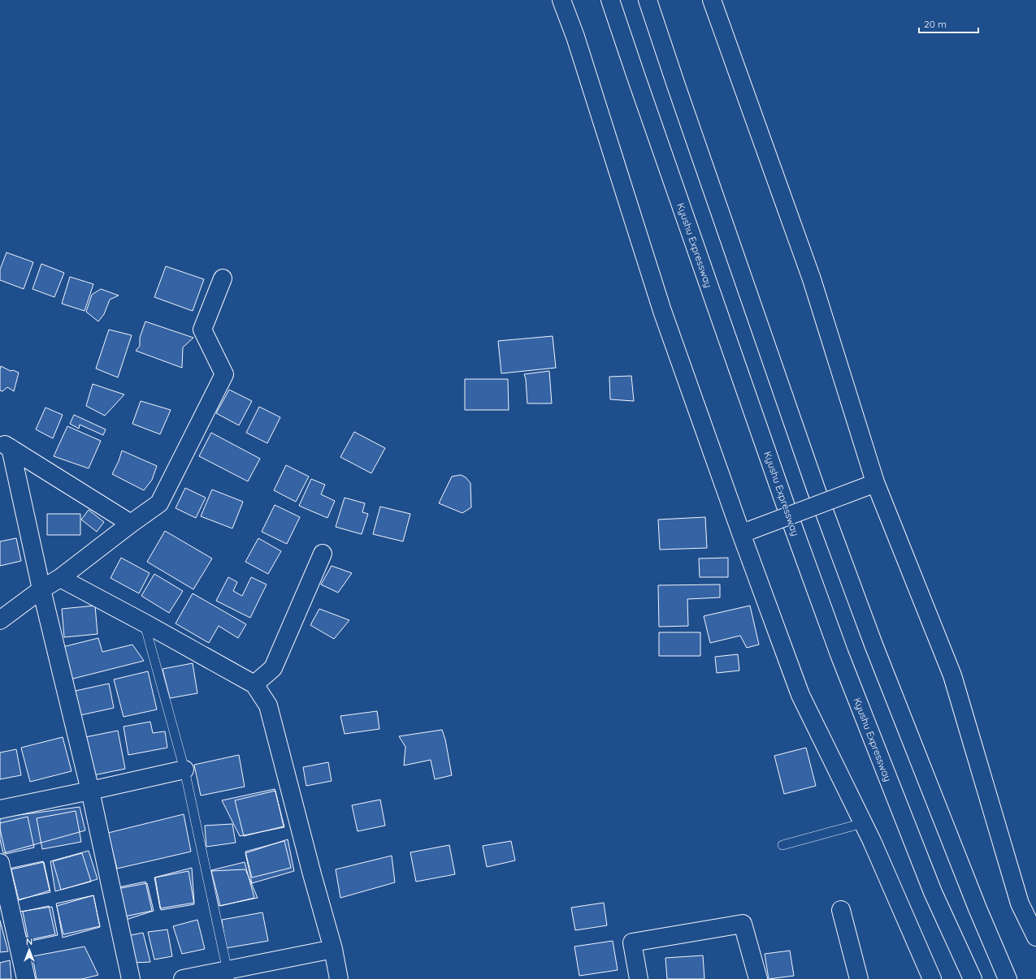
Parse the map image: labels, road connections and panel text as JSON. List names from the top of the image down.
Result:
{
  "streets": {
    "main road": ["Kyushu Expressway"]
  },
  "scale_bar": "20 m",
  "north": "top"
}
